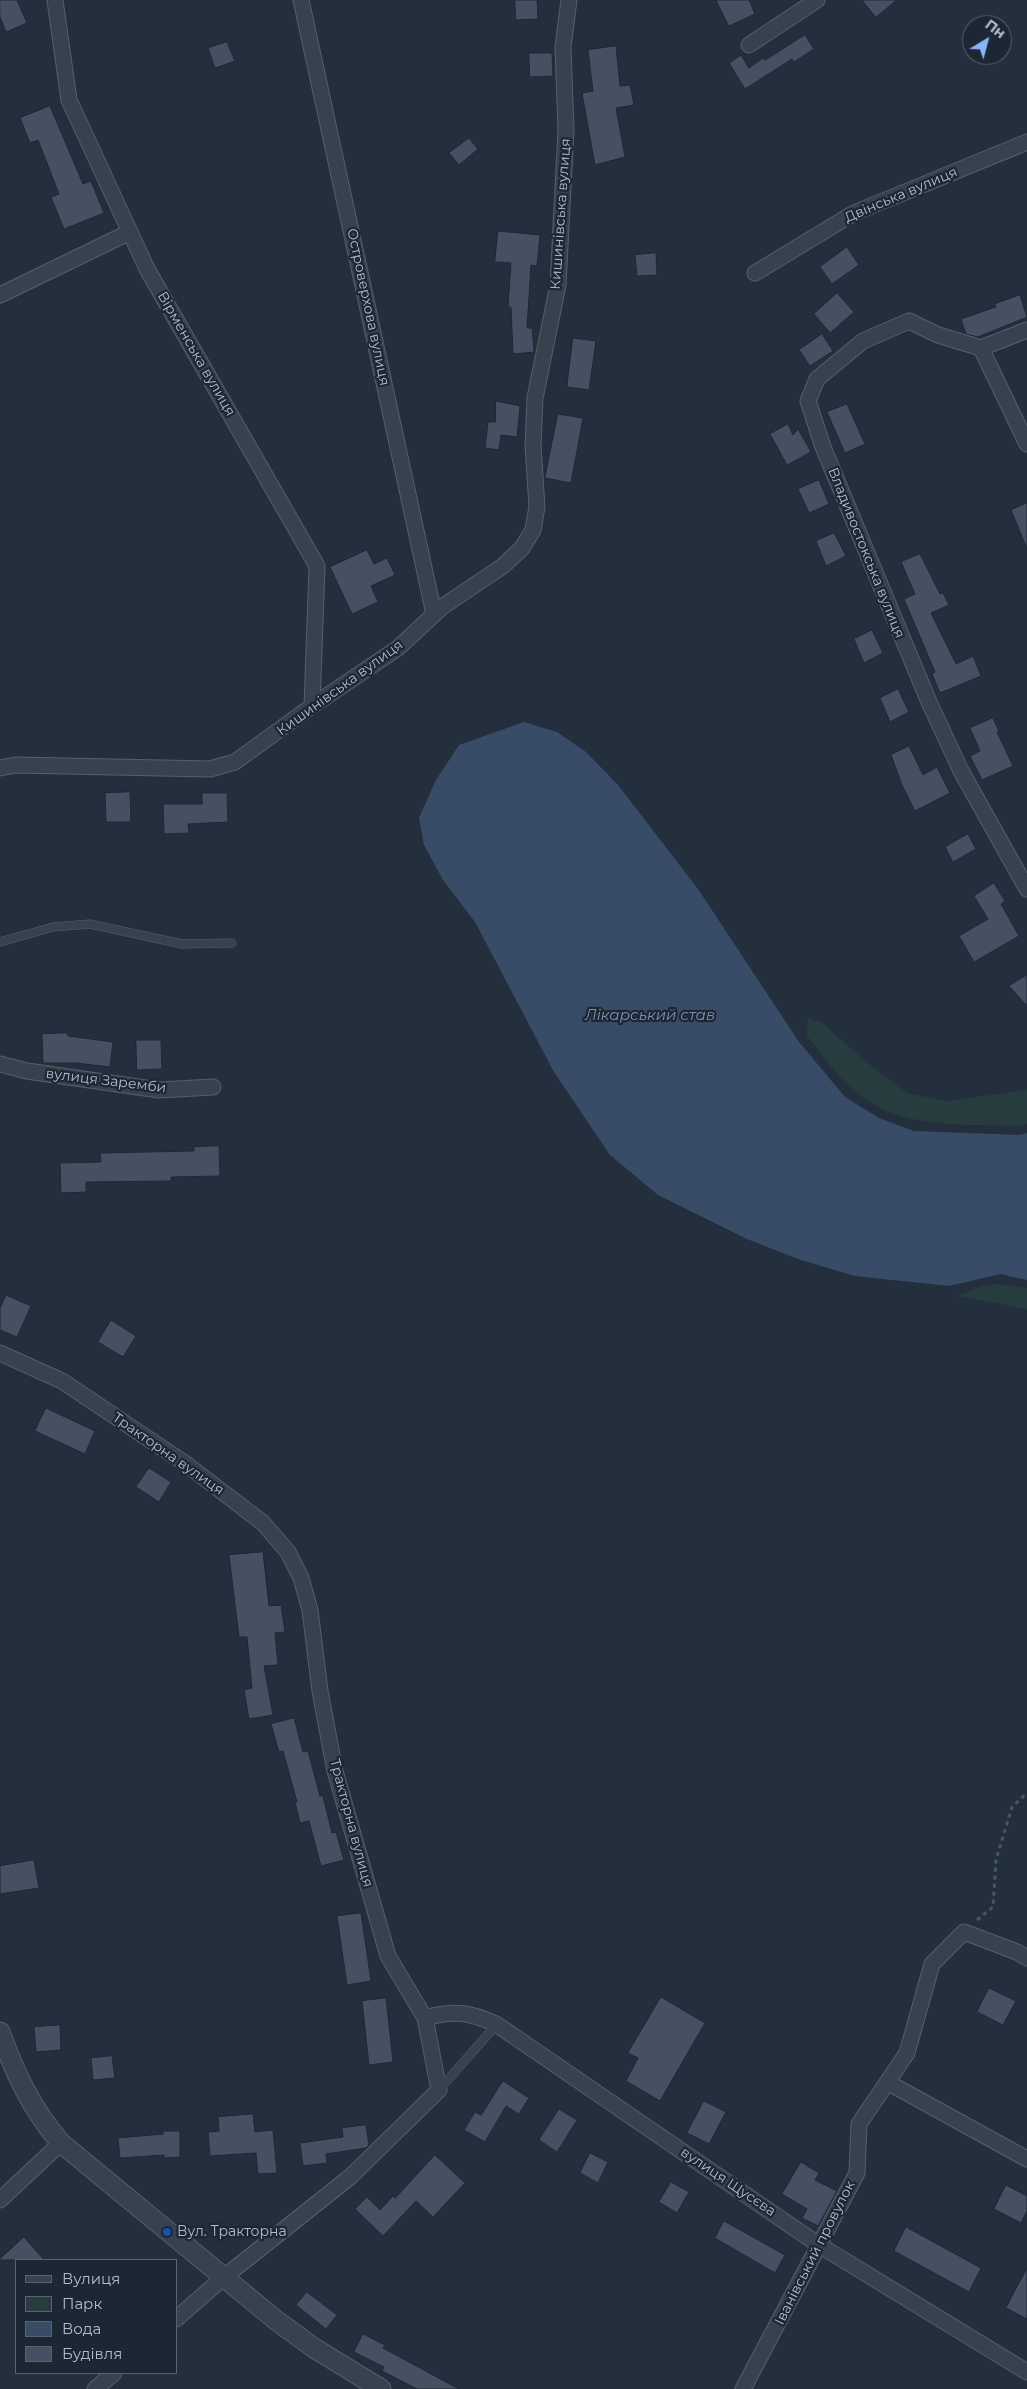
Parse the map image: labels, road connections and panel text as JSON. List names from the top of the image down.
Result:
{
  "streets": {
    "street": [
      "Двінська вулиця",
      "Кишинівська вулиця",
      "Островерхова вулиця",
      "Вірменська вулиця",
      "Владивостокська вулиця",
      "вулиця Заремби",
      "Тракторна вулиця",
      "вулиця Щусєва",
      "Іванівський провулок"
    ]
  },
  "crossings": [
    ["Кишинівська вулиця", "Островерхова вулиця"],
    ["Кишинівська вулиця", "Вірменська вулиця"],
    ["Тракторна вулиця", "вулиця Щусєва"],
    ["вулиця Щусєва", "Іванівський провулок"]
  ],
  "water": ["Лікарський став"],
  "places": ["Вул. Тракторна"],
  "legend": [
    "Вулиця",
    "Парк",
    "Вода",
    "Будівля"
  ],
  "north": "top right"
}
